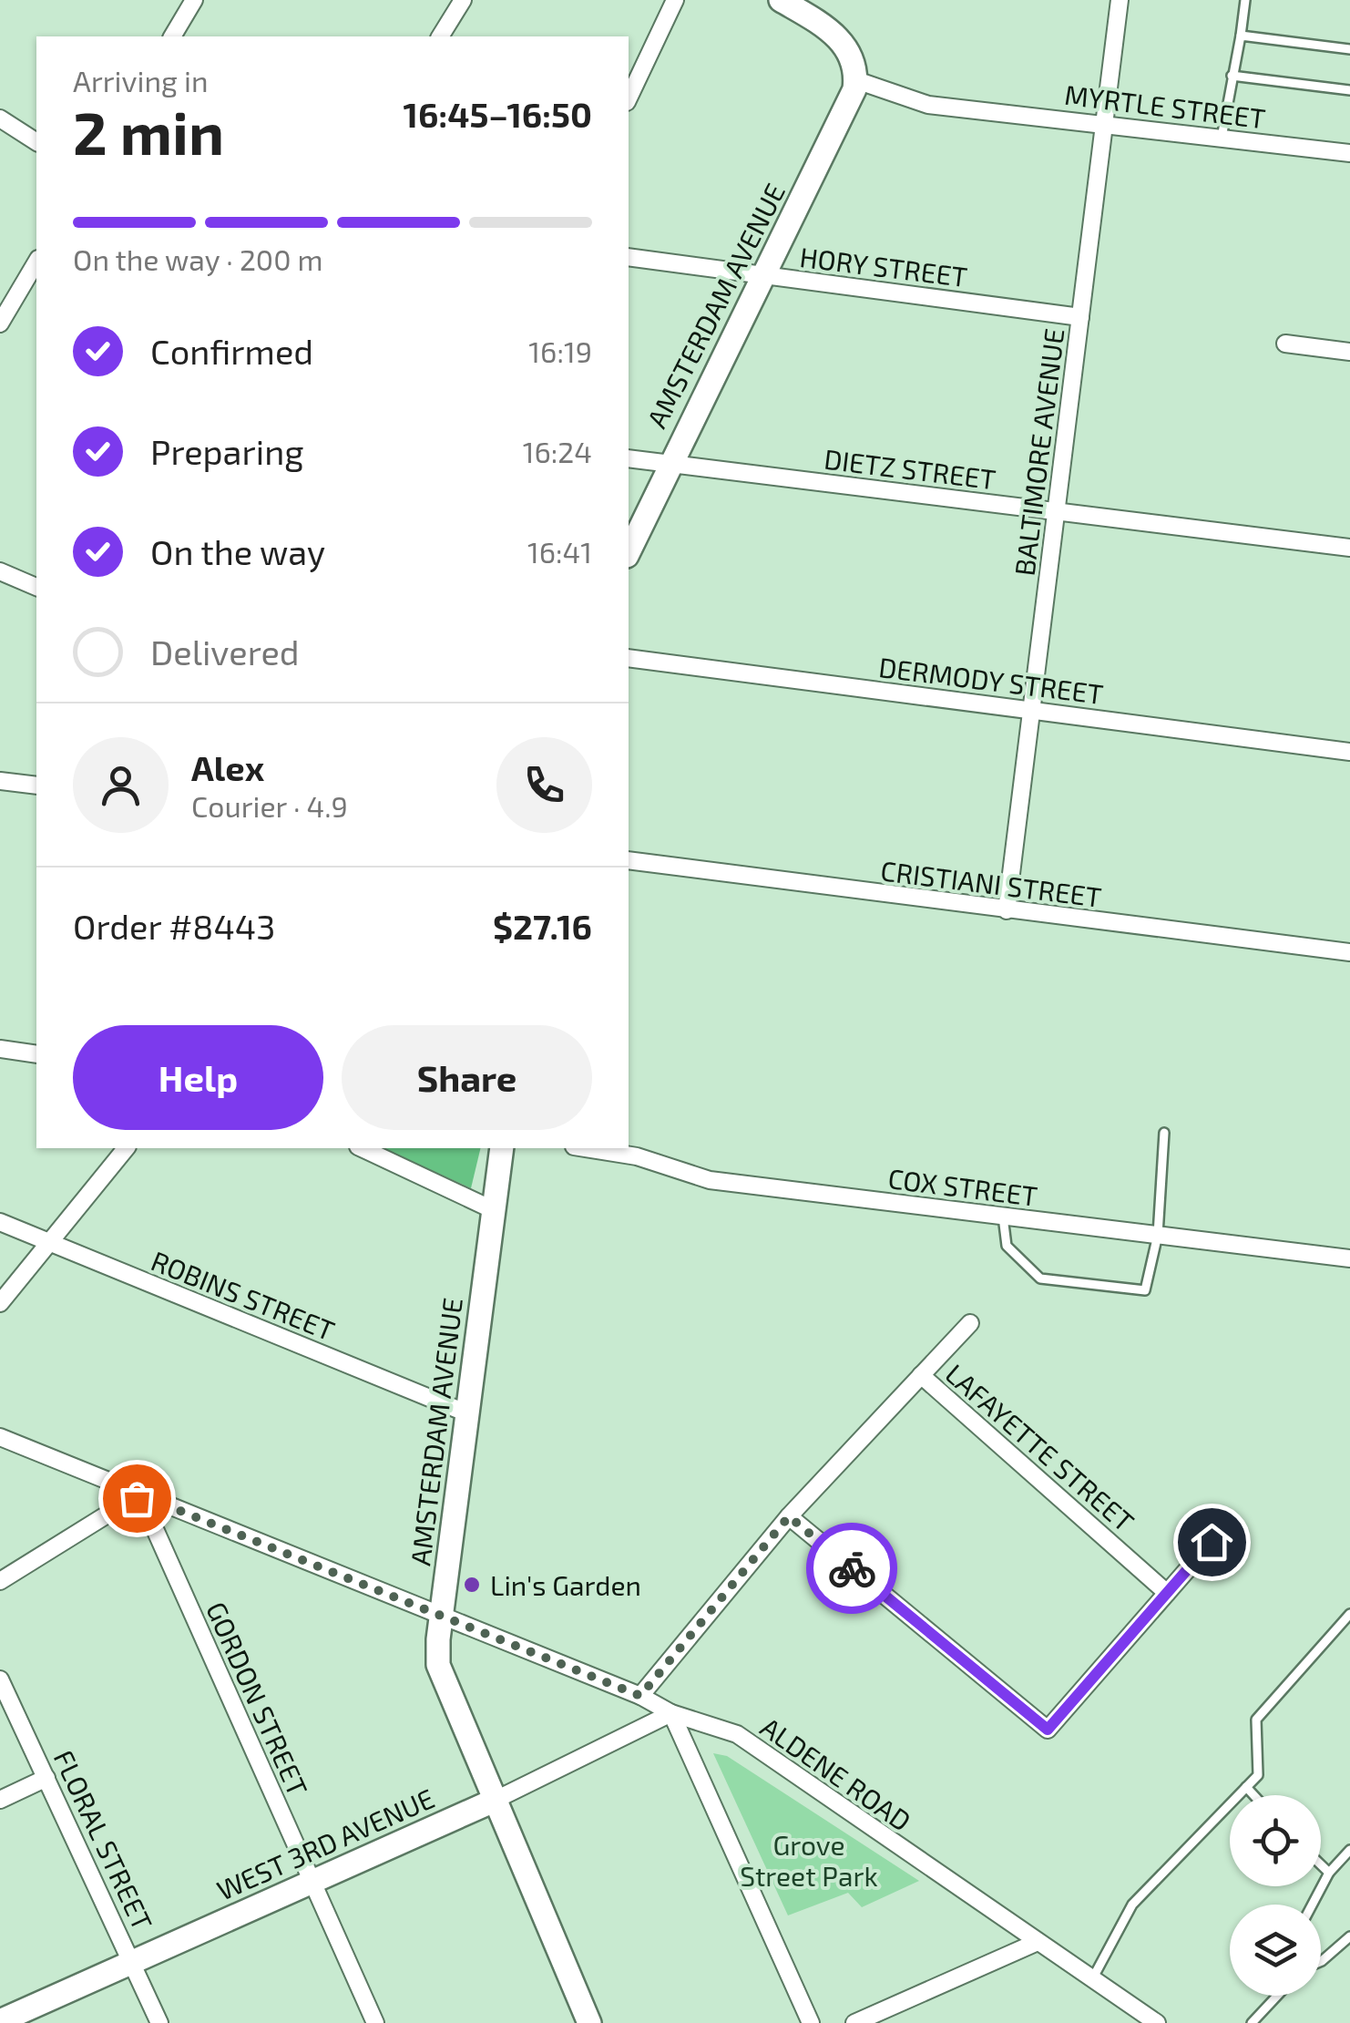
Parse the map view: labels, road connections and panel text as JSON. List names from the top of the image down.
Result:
{
  "streets": {
    "main road": ["AMSTERDAM AVENUE", "WEST 3RD AVENUE"],
    "street": [
      "MYRTLE STREET",
      "HORY STREET",
      "BALTIMORE AVENUE",
      "DIETZ STREET",
      "DERMODY STREET",
      "CRISTIANI STREET",
      "COX STREET",
      "ROBINS STREET",
      "LAFAYETTE STREET",
      "GORDON STREET",
      "ALDENE ROAD",
      "FLORAL STREET"
    ]
  },
  "crossings": [
    ["MYRTLE STREET", "AMSTERDAM AVENUE"],
    ["MYRTLE STREET", "BALTIMORE AVENUE"],
    ["HORY STREET", "AMSTERDAM AVENUE"],
    ["HORY STREET", "BALTIMORE AVENUE"],
    ["AMSTERDAM AVENUE", "DIETZ STREET"],
    ["AMSTERDAM AVENUE", "ROBINS STREET"],
    ["AMSTERDAM AVENUE", "ALDENE ROAD"],
    ["AMSTERDAM AVENUE", "WEST 3RD AVENUE"],
    ["BALTIMORE AVENUE", "DIETZ STREET"],
    ["BALTIMORE AVENUE", "DERMODY STREET"],
    ["BALTIMORE AVENUE", "CRISTIANI STREET"],
    ["GORDON STREET", "ALDENE ROAD"],
    ["GORDON STREET", "WEST 3RD AVENUE"],
    ["ALDENE ROAD", "WEST 3RD AVENUE"],
    ["FLORAL STREET", "WEST 3RD AVENUE"]
  ],
  "parks": ["Grove Street Park"],
  "places": ["Lin's Garden"],
  "page": {
    "heading": ["2 min", "Arriving in", "16:45–16:50"],
    "panel": [
      "Alex",
      "Courier · 4.9",
      "Order #8443",
      "$27.16"
    ],
    "bar": "On the way · 200 m",
    "list": [
      ["Confirmed", "16:19"],
      ["Preparing", "16:24"],
      ["On the way", "16:41"],
      "Delivered"
    ],
    "buttons": ["Help", "Share"]
  }
}
